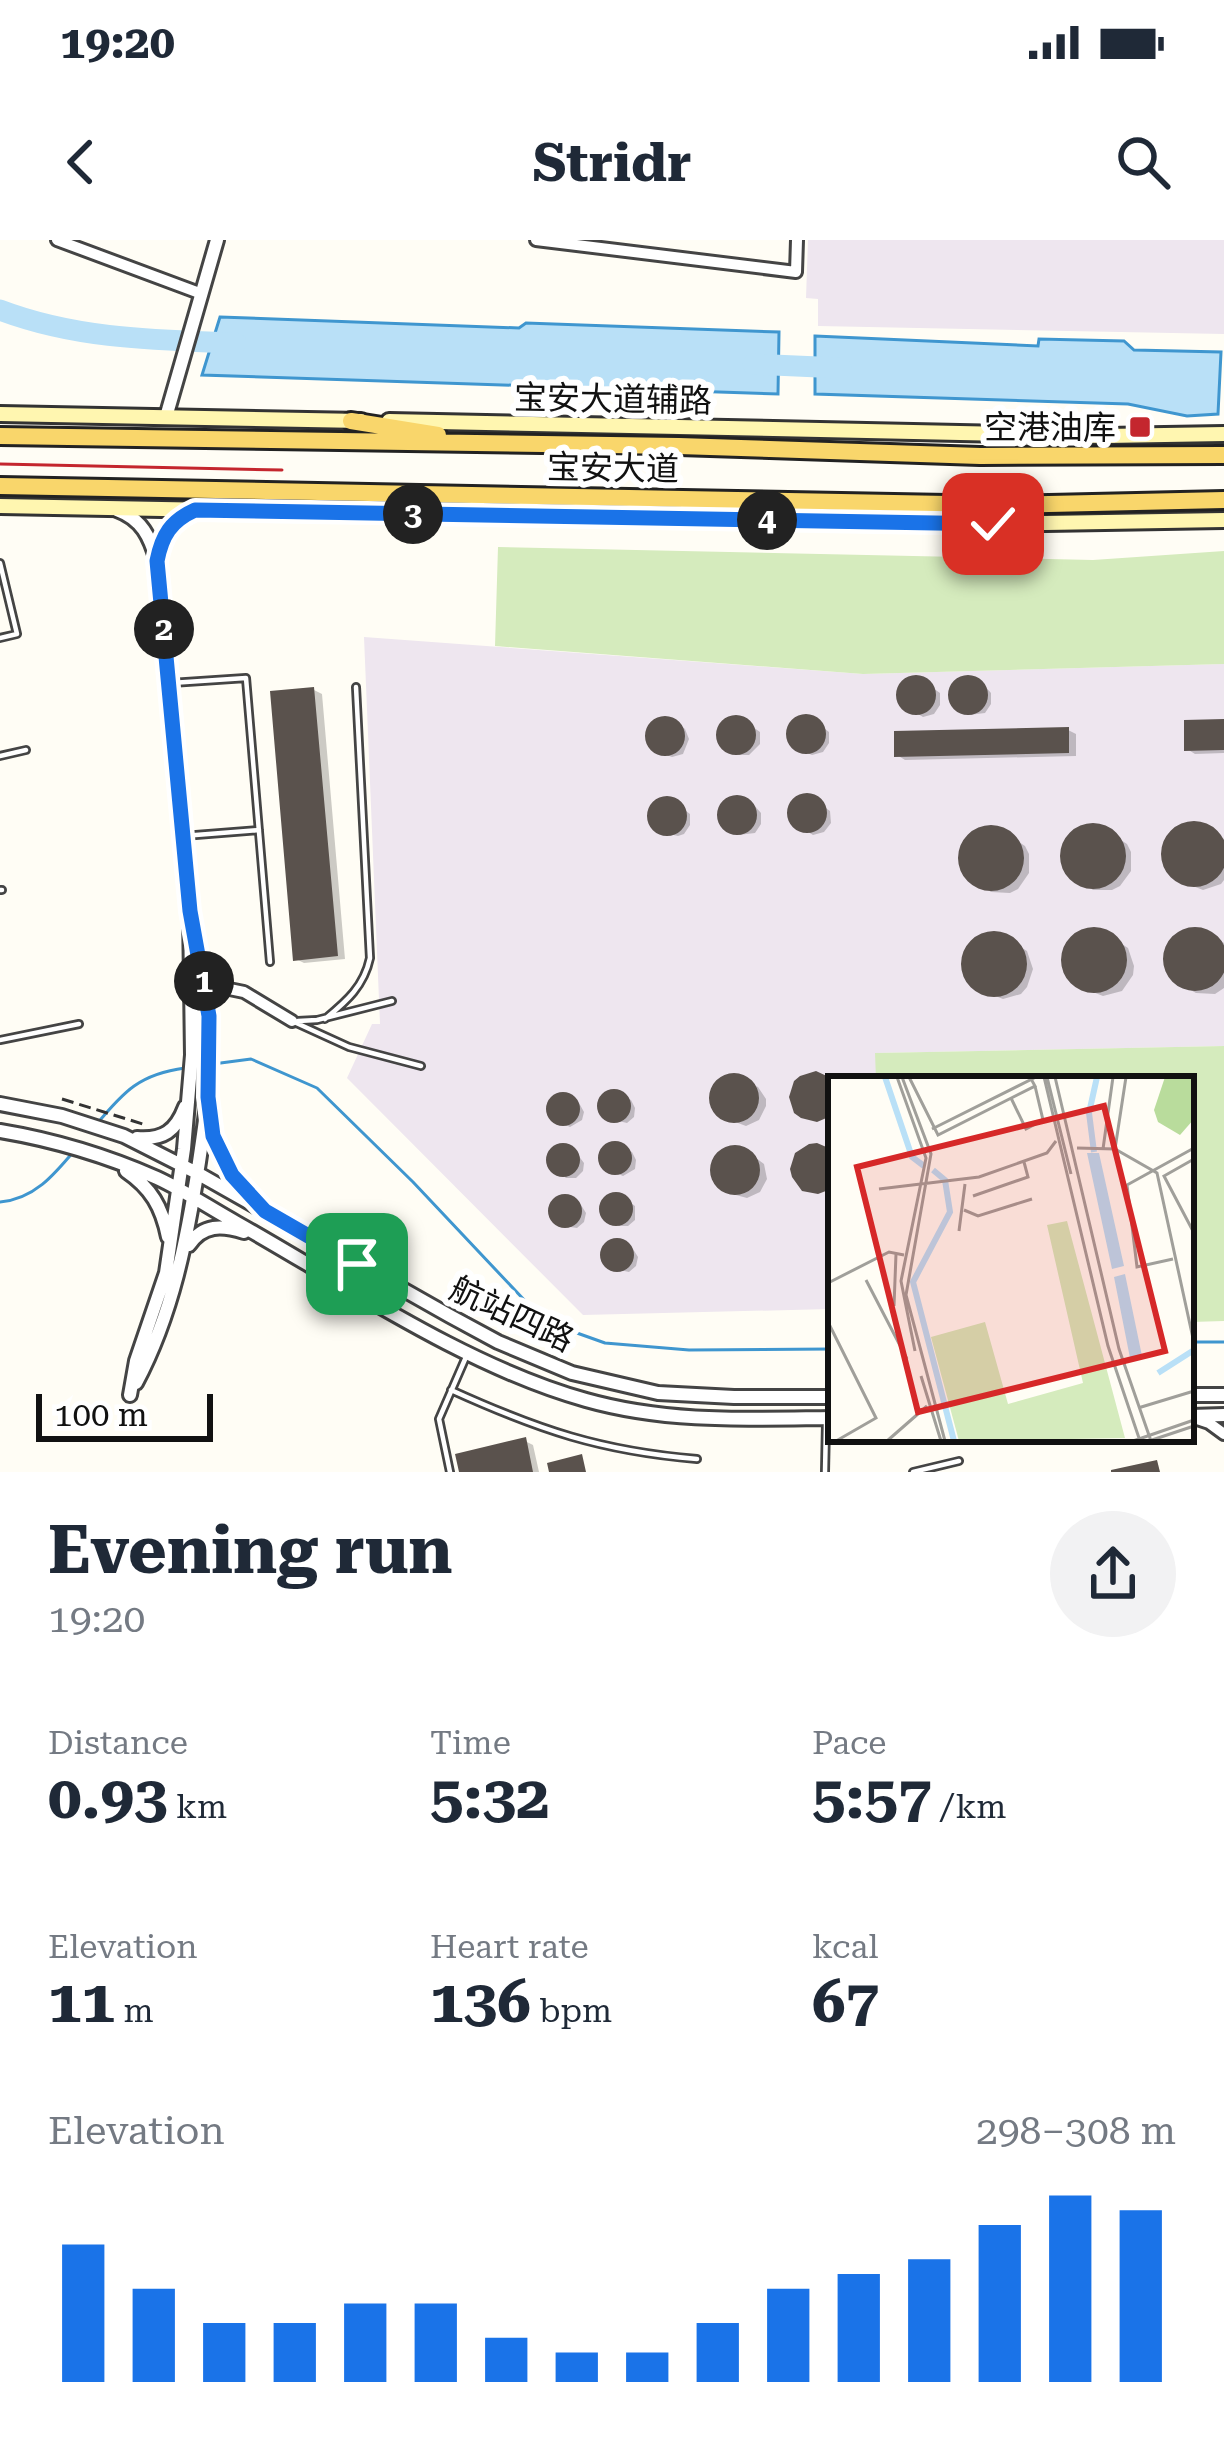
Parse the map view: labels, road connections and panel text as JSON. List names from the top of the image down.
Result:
{
  "streets": {
    "main road": ["宝安大道辅路", "宝安大道"],
    "street": ["航站四路"]
  },
  "places": {
    "transit": ["空港油库"]
  },
  "scale_bar": "100 m",
  "page": {
    "status": "19:20",
    "header": "Stridr",
    "pins": [
      "3",
      "4",
      "2",
      "1"
    ],
    "scale": "100 m",
    "heading": ["Evening run", "19:20"],
    "stats": [
      ["Distance", "0.93 km"],
      ["Time", "5:32"],
      ["Pace", "5:57 /km"],
      ["Elevation", "11 m"],
      ["Heart rate", "136 bpm"],
      ["kcal", "67"]
    ],
    "chart": ["Elevation", "298–308 m"]
  }
}
